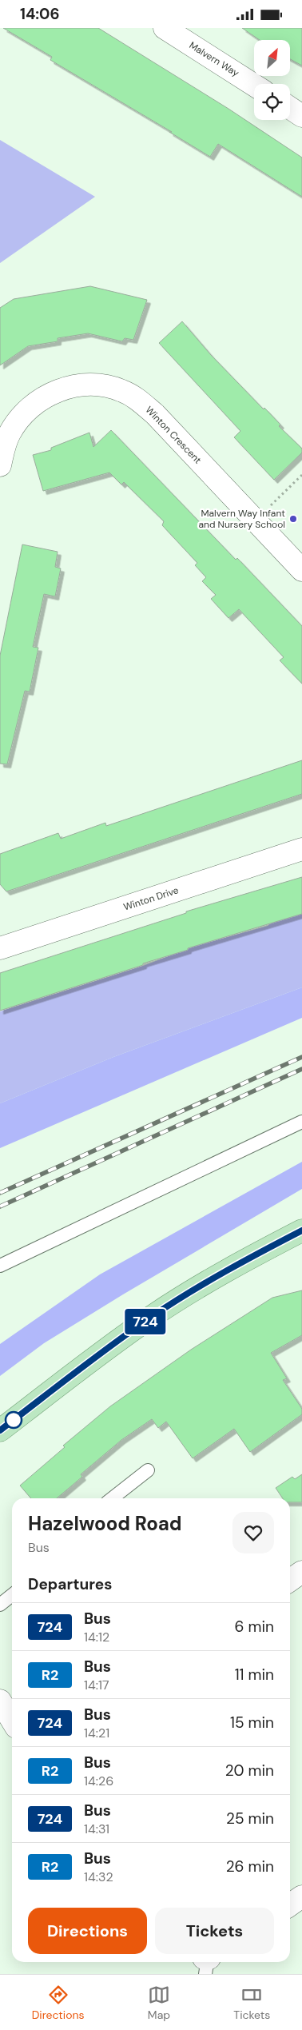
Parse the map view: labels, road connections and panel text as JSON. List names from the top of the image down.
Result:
{
  "streets": {
    "street": ["Malvern Way", "Winton Crescent", "Winton Drive"]
  },
  "places": ["Malvern Way Infant and Nursery School"],
  "lines": ["bus line 724"],
  "north": "top right",
  "page": {
    "status": "14:06",
    "on_map": "724",
    "heading": [
      ["Hazelwood Road", "Bus"],
      "Departures"
    ],
    "list": [
      {
        "mark": "724",
        "name": "Bus",
        "note": "14:12",
        "value": "6 min"
      },
      {
        "mark": "R2",
        "name": "Bus",
        "note": "14:17",
        "value": "11 min"
      },
      {
        "mark": "724",
        "name": "Bus",
        "note": "14:21",
        "value": "15 min"
      },
      {
        "mark": "R2",
        "name": "Bus",
        "note": "14:26",
        "value": "20 min"
      },
      {
        "mark": "724",
        "name": "Bus",
        "note": "14:31",
        "value": "25 min"
      },
      {
        "mark": "R2",
        "name": "Bus",
        "note": "14:32",
        "value": "26 min"
      }
    ],
    "buttons": ["Directions", "Tickets"],
    "tabs": ["Directions", "Map", "Tickets"]
  }
}
